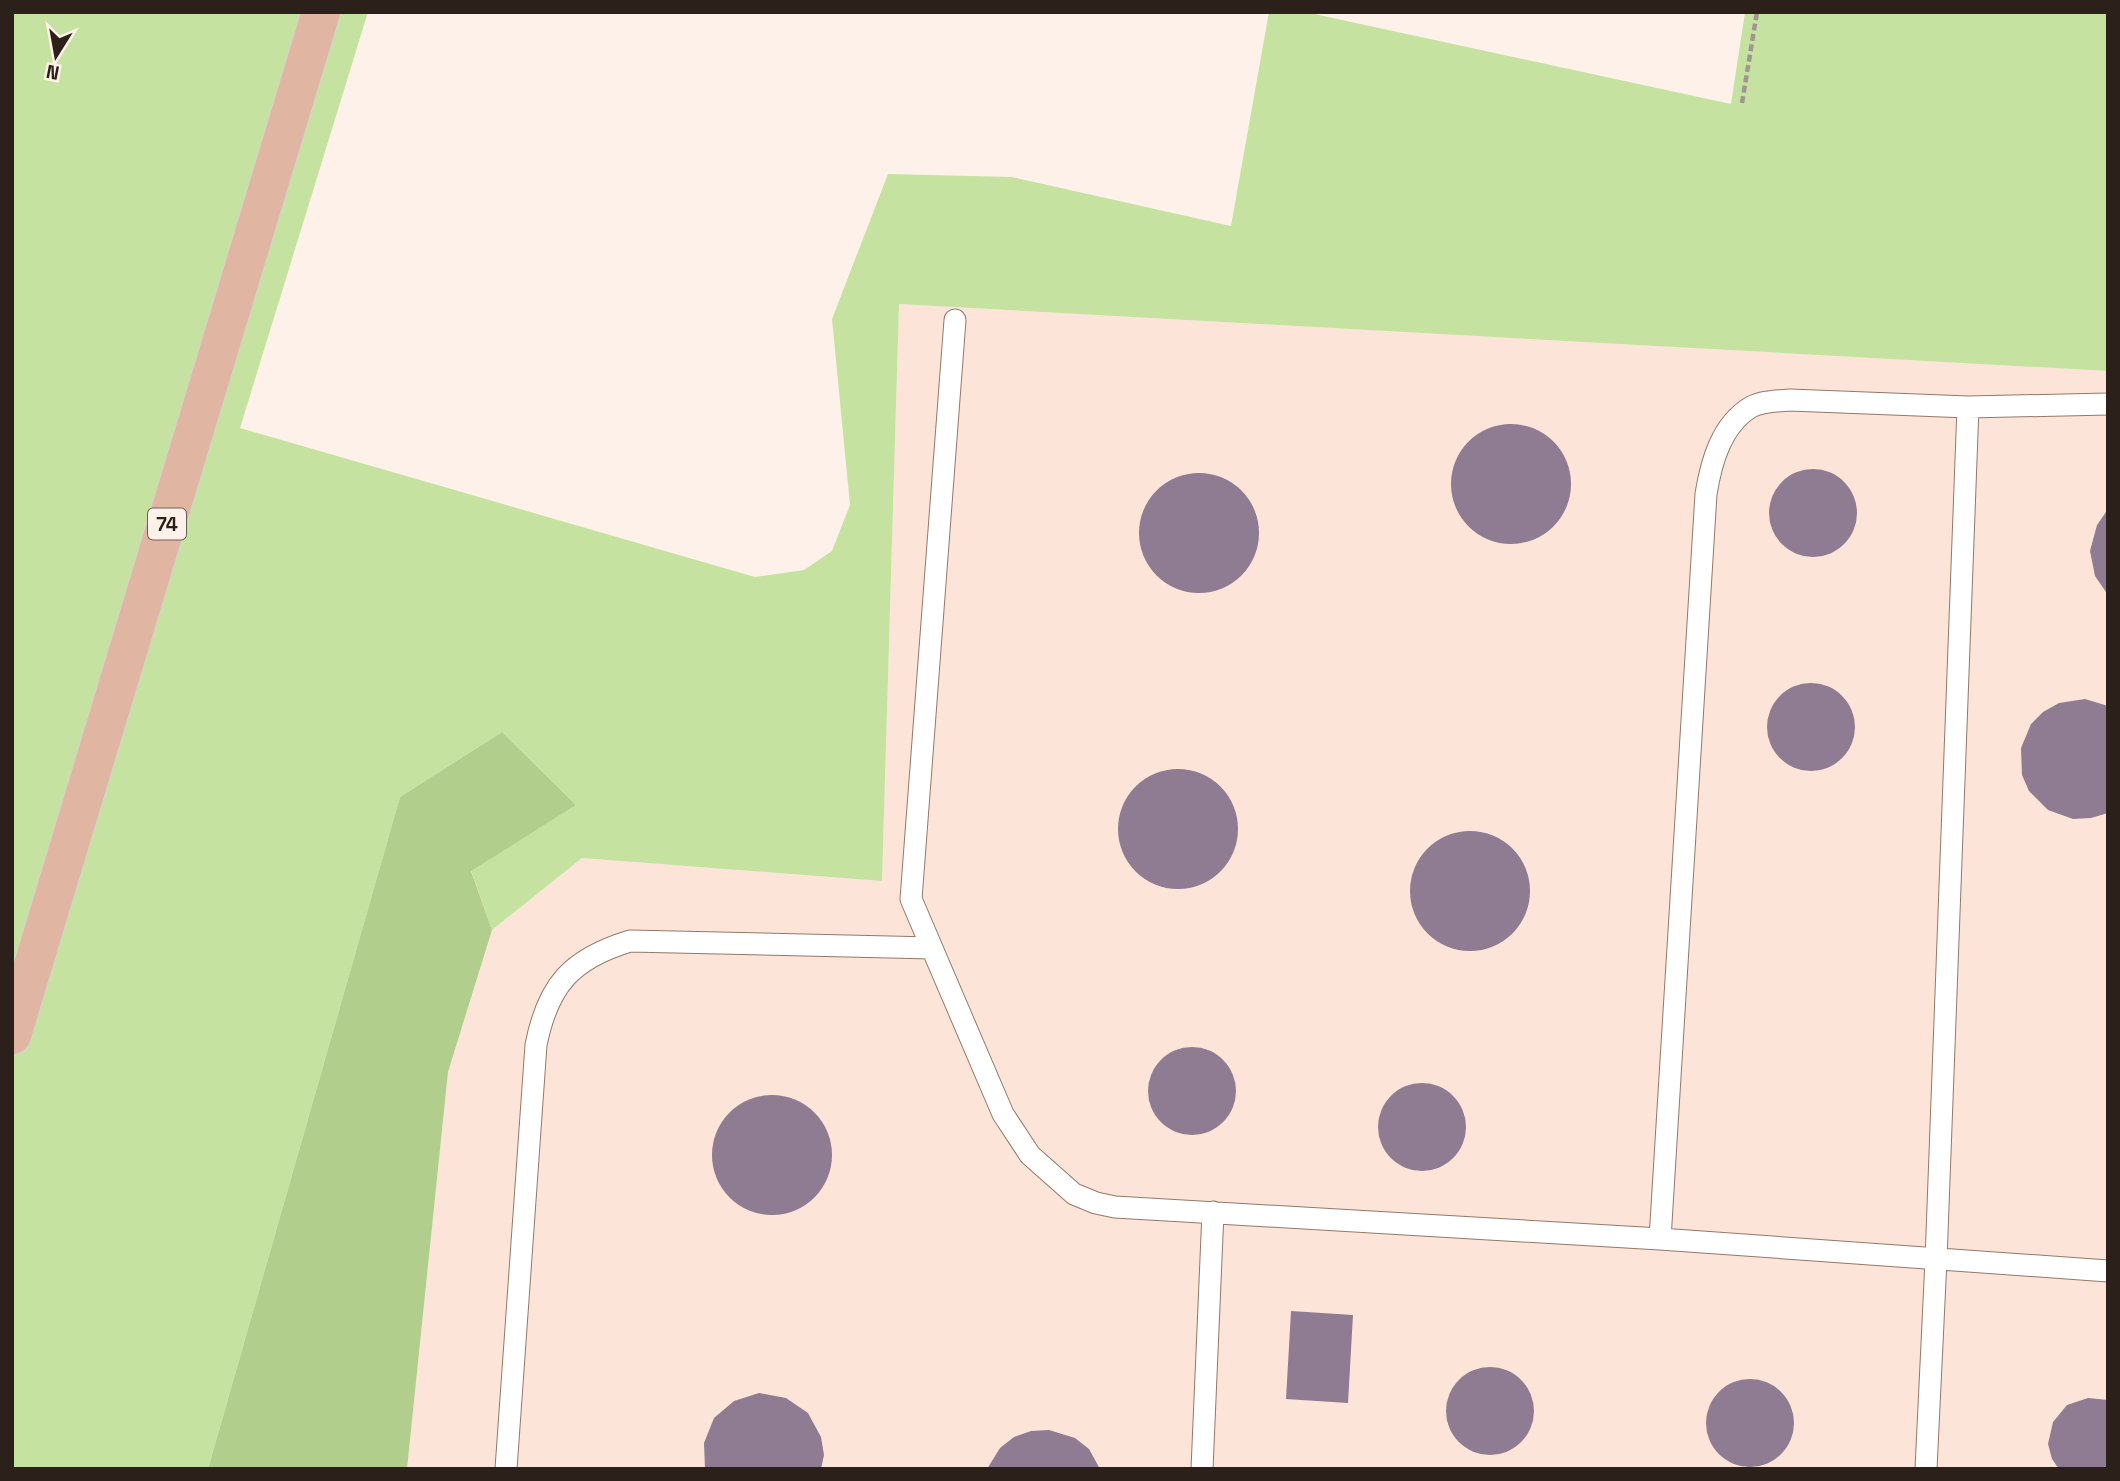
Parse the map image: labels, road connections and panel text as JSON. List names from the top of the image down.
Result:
{
  "streets": {
    "main road": ["74"]
  },
  "north": "bottom"
}
